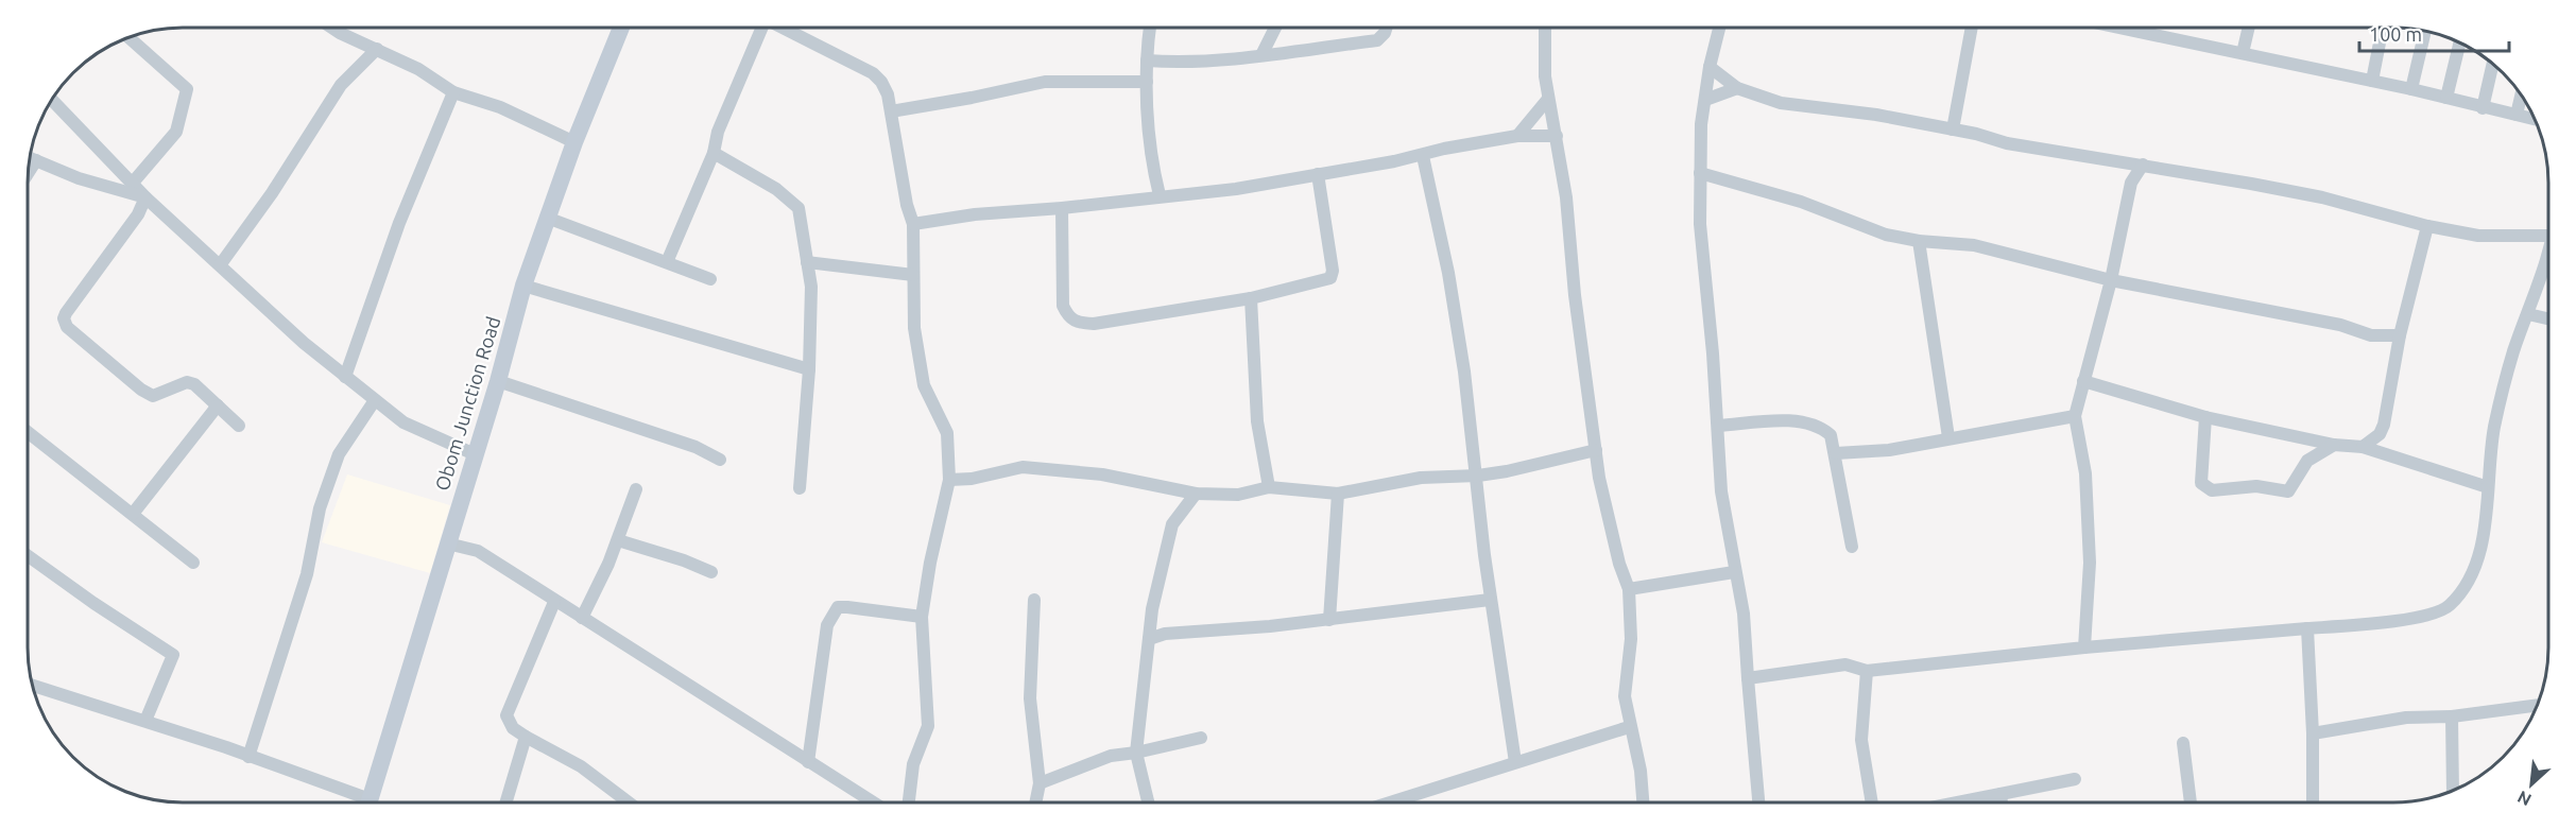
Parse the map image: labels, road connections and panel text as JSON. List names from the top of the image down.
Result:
{
  "streets": {
    "main road": ["Obom Junction Road"]
  },
  "scale_bar": "100 m",
  "north": "bottom left"
}
